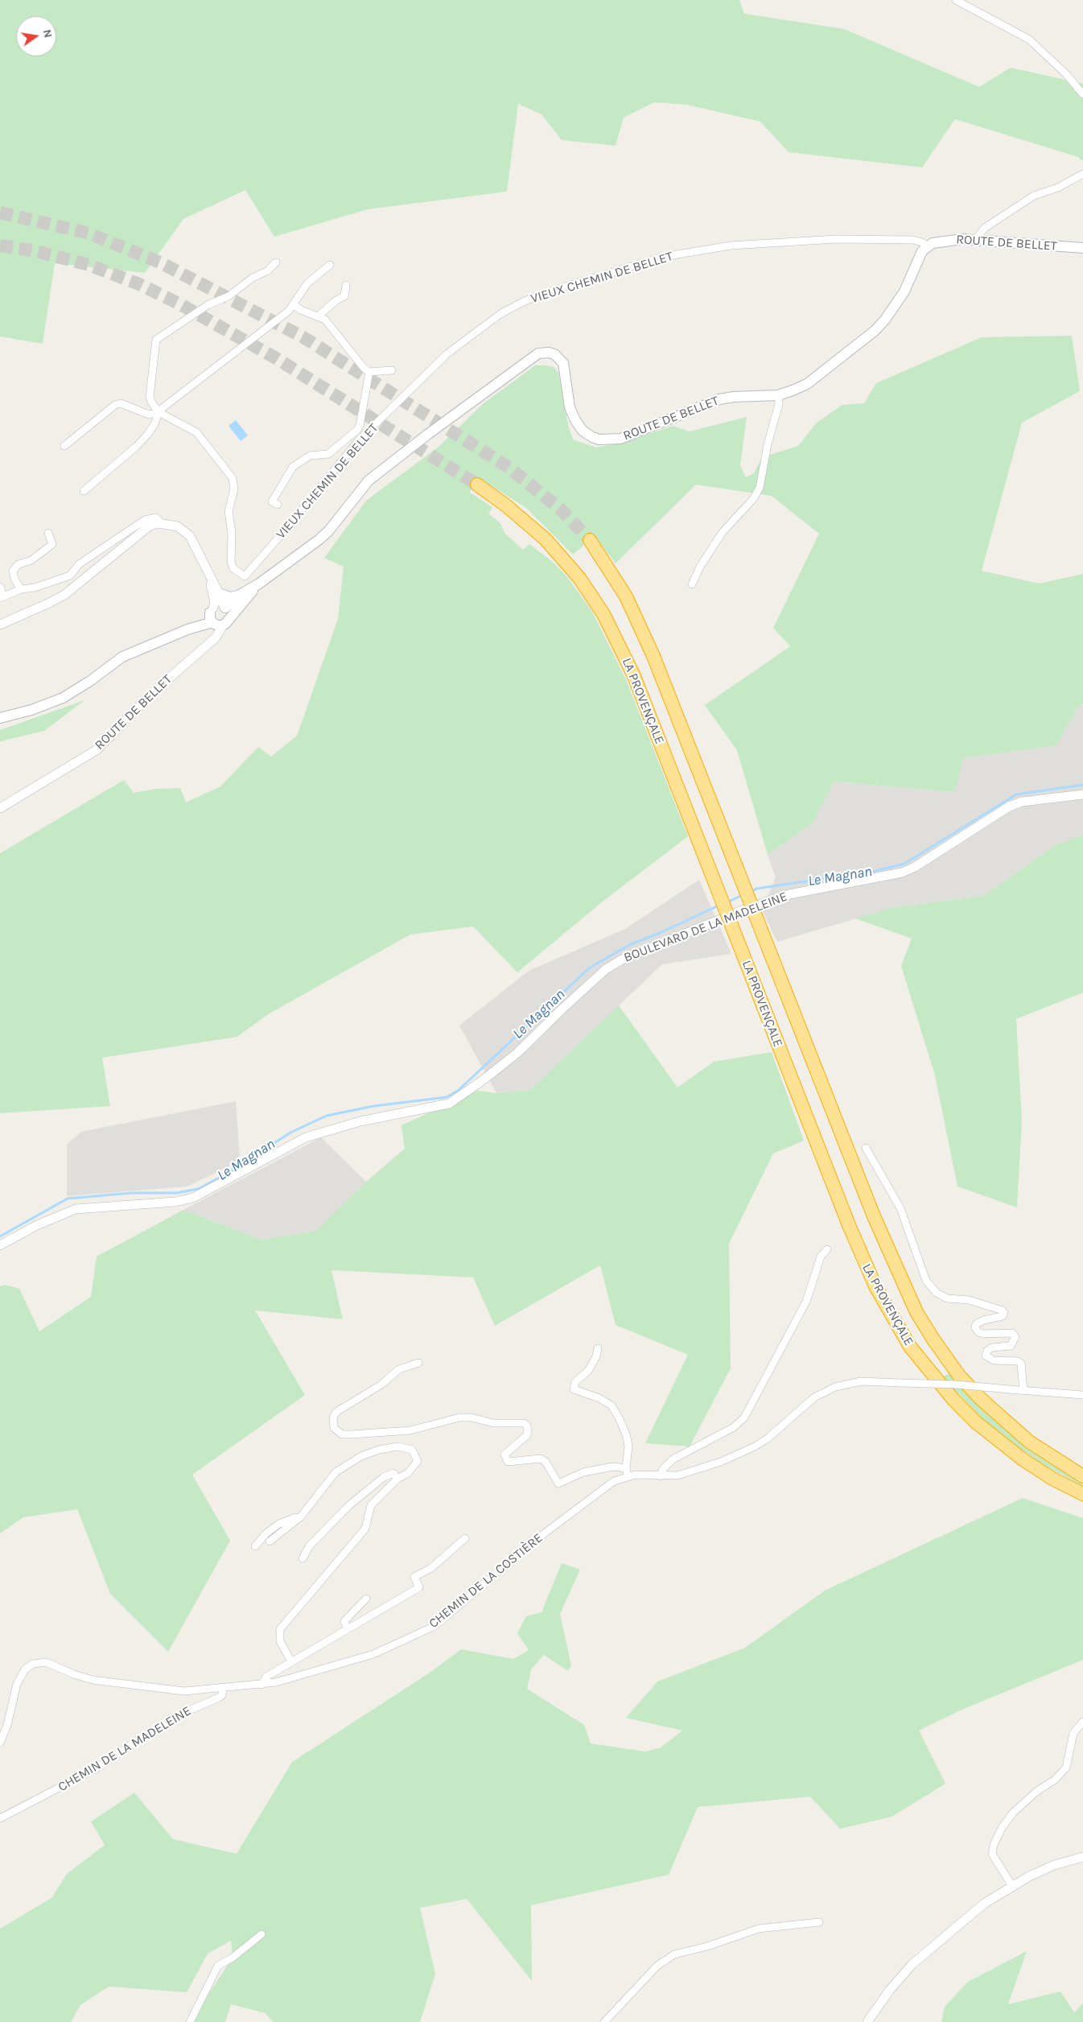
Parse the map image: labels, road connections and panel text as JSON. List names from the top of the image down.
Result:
{
  "streets": {
    "highway": ["LA PROVENÇALE"],
    "main road": ["ROUTE DE BELLET"],
    "street": [
      "VIEUX CHEMIN DE BELLET",
      "BOULEVARD DE LA MADELEINE",
      "CHEMIN DE LA COSTIÈRE",
      "CHEMIN DE LA MADELEINE"
    ]
  },
  "crossings": [
    ["ROUTE DE BELLET", "VIEUX CHEMIN DE BELLET"],
    ["CHEMIN DE LA COSTIÈRE", "CHEMIN DE LA MADELEINE"]
  ],
  "water": ["Le Magnan"],
  "north": "right"
}
